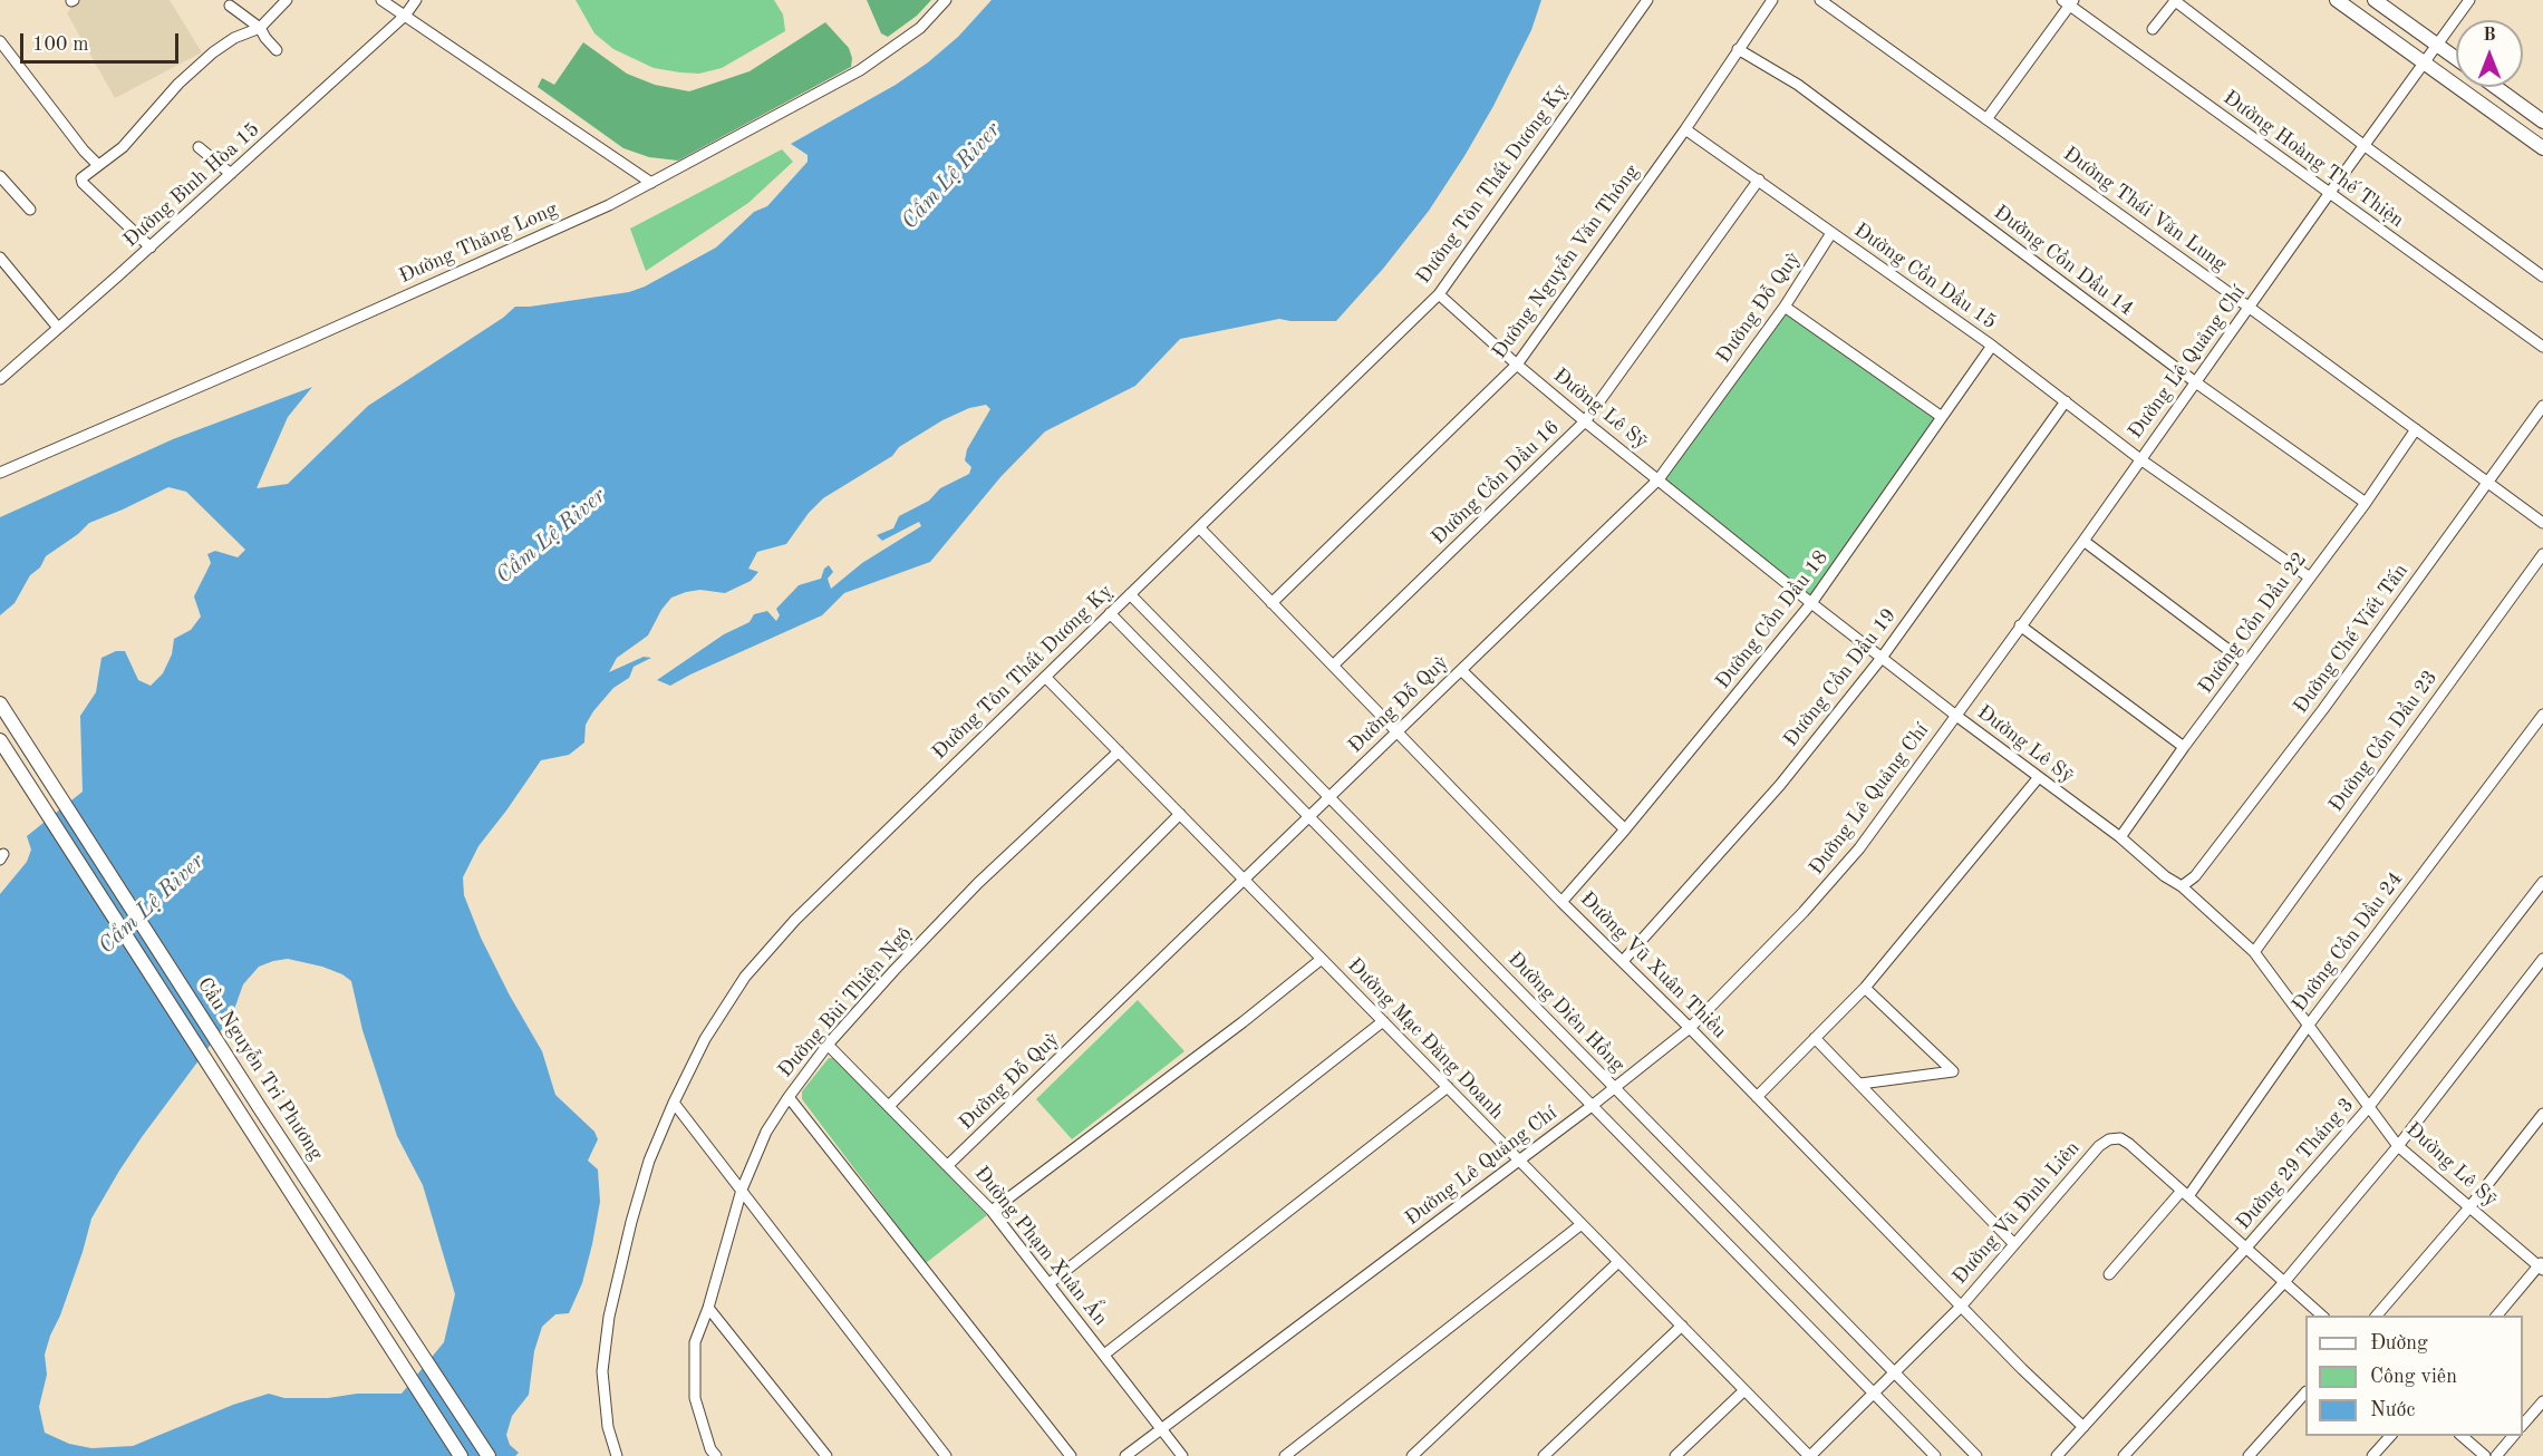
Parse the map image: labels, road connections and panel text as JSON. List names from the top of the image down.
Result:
{
  "streets": {
    "main road": ["Cầu Nguyễn Tri Phương"],
    "street": [
      "Đường Hoàng Thế Thiện",
      "Đường Tôn Thất Dương Kỵ",
      "Đường Bình Hòa 15",
      "Đường Thái Văn Lung",
      "Đường Thăng Long",
      "Đường Cồn Dầu 14",
      "Đường Nguyễn Văn Thông",
      "Đường Cồn Dầu 15",
      "Đường Đỗ Quỳ",
      "Đường Lê Quảng Chí",
      "Đường Lê Sỹ",
      "Đường Cồn Dầu 16",
      "Đường Cồn Dầu 18",
      "Đường Cồn Dầu 22",
      "Đường Chế Viết Tấn",
      "Đường Cồn Dầu 19",
      "Đường Cồn Dầu 23",
      "Đường Cồn Dầu 24",
      "Đường Vũ Xuân Thiều",
      "Đường Bùi Thiện Ngộ",
      "Đường Diên Hồng",
      "Đường Mạc Đăng Doanh",
      "Đường 29 Tháng 3",
      "Đường Vũ Đình Liên",
      "Đường Phạm Xuân Ẩn"
    ]
  },
  "crossings": [
    ["Đường Hoàng Thế Thiện", "Đường Lê Quảng Chí"],
    ["Đường Tôn Thất Dương Kỵ", "Đường Lê Sỹ"],
    ["Đường Tôn Thất Dương Kỵ", "Đường Vũ Xuân Thiều"],
    ["Đường Tôn Thất Dương Kỵ", "Đường Diên Hồng"],
    ["Đường Tôn Thất Dương Kỵ", "Đường Mạc Đăng Doanh"],
    ["Đường Thái Văn Lung", "Đường Lê Quảng Chí"],
    ["Đường Thái Văn Lung", "Đường Cồn Dầu 22"],
    ["Đường Thái Văn Lung", "Đường Chế Viết Tấn"],
    ["Đường Cồn Dầu 14", "Đường Nguyễn Văn Thông"],
    ["Đường Cồn Dầu 14", "Đường Lê Quảng Chí"],
    ["Đường Cồn Dầu 14", "Đường Cồn Dầu 22"],
    ["Đường Nguyễn Văn Thông", "Đường Cồn Dầu 15"],
    ["Đường Nguyễn Văn Thông", "Đường Lê Sỹ"],
    ["Đường Nguyễn Văn Thông", "Đường Vũ Xuân Thiều"],
    ["Đường Cồn Dầu 15", "Đường Đỗ Quỳ"],
    ["Đường Cồn Dầu 15", "Đường Lê Quảng Chí"],
    ["Đường Cồn Dầu 15", "Đường Cồn Dầu 16"],
    ["Đường Cồn Dầu 15", "Đường Cồn Dầu 18"],
    ["Đường Cồn Dầu 15", "Đường Cồn Dầu 22"],
    ["Đường Cồn Dầu 15", "Đường Cồn Dầu 19"],
    ["Đường Đỗ Quỳ", "Đường Lê Sỹ"],
    ["Đường Đỗ Quỳ", "Đường Vũ Xuân Thiều"],
    ["Đường Đỗ Quỳ", "Đường Diên Hồng"],
    ["Đường Đỗ Quỳ", "Đường Mạc Đăng Doanh"],
    ["Đường Đỗ Quỳ", "Đường Phạm Xuân Ẩn"],
    ["Đường Lê Quảng Chí", "Đường Lê Sỹ"],
    ["Đường Lê Quảng Chí", "Đường Vũ Xuân Thiều"],
    ["Đường Lê Quảng Chí", "Đường Diên Hồng"],
    ["Đường Lê Quảng Chí", "Đường Mạc Đăng Doanh"],
    ["Đường Lê Quảng Chí", "Đường Phạm Xuân Ẩn"],
    ["Đường Lê Sỹ", "Đường Cồn Dầu 16"],
    ["Đường Lê Sỹ", "Đường Cồn Dầu 18"],
    ["Đường Lê Sỹ", "Đường Cồn Dầu 22"],
    ["Đường Lê Sỹ", "Đường Chế Viết Tấn"],
    ["Đường Lê Sỹ", "Đường Cồn Dầu 19"],
    ["Đường Lê Sỹ", "Đường Cồn Dầu 23"],
    ["Đường Lê Sỹ", "Đường Cồn Dầu 24"],
    ["Đường Lê Sỹ", "Đường 29 Tháng 3"],
    ["Đường Cồn Dầu 16", "Đường Vũ Xuân Thiều"],
    ["Đường Cồn Dầu 18", "Đường Vũ Xuân Thiều"],
    ["Đường Cồn Dầu 19", "Đường Vũ Xuân Thiều"],
    ["Đường Cồn Dầu 24", "Đường Vũ Đình Liên"],
    ["Đường Vũ Xuân Thiều", "Đường 29 Tháng 3"],
    ["Đường Vũ Xuân Thiều", "Đường Vũ Đình Liên"],
    ["Đường Bùi Thiện Ngộ", "Đường Mạc Đăng Doanh"],
    ["Đường Bùi Thiện Ngộ", "Đường Phạm Xuân Ẩn"],
    ["Đường Diên Hồng", "Đường Vũ Đình Liên"],
    ["Đường Mạc Đăng Doanh", "Đường Vũ Đình Liên"],
    ["Đường 29 Tháng 3", "Đường Vũ Đình Liên"]
  ],
  "water": ["Cẩm Lệ River"],
  "legend": ["Đường", "Công viên", "Nước"],
  "scale_bar": "100 m",
  "north": "top"
}
